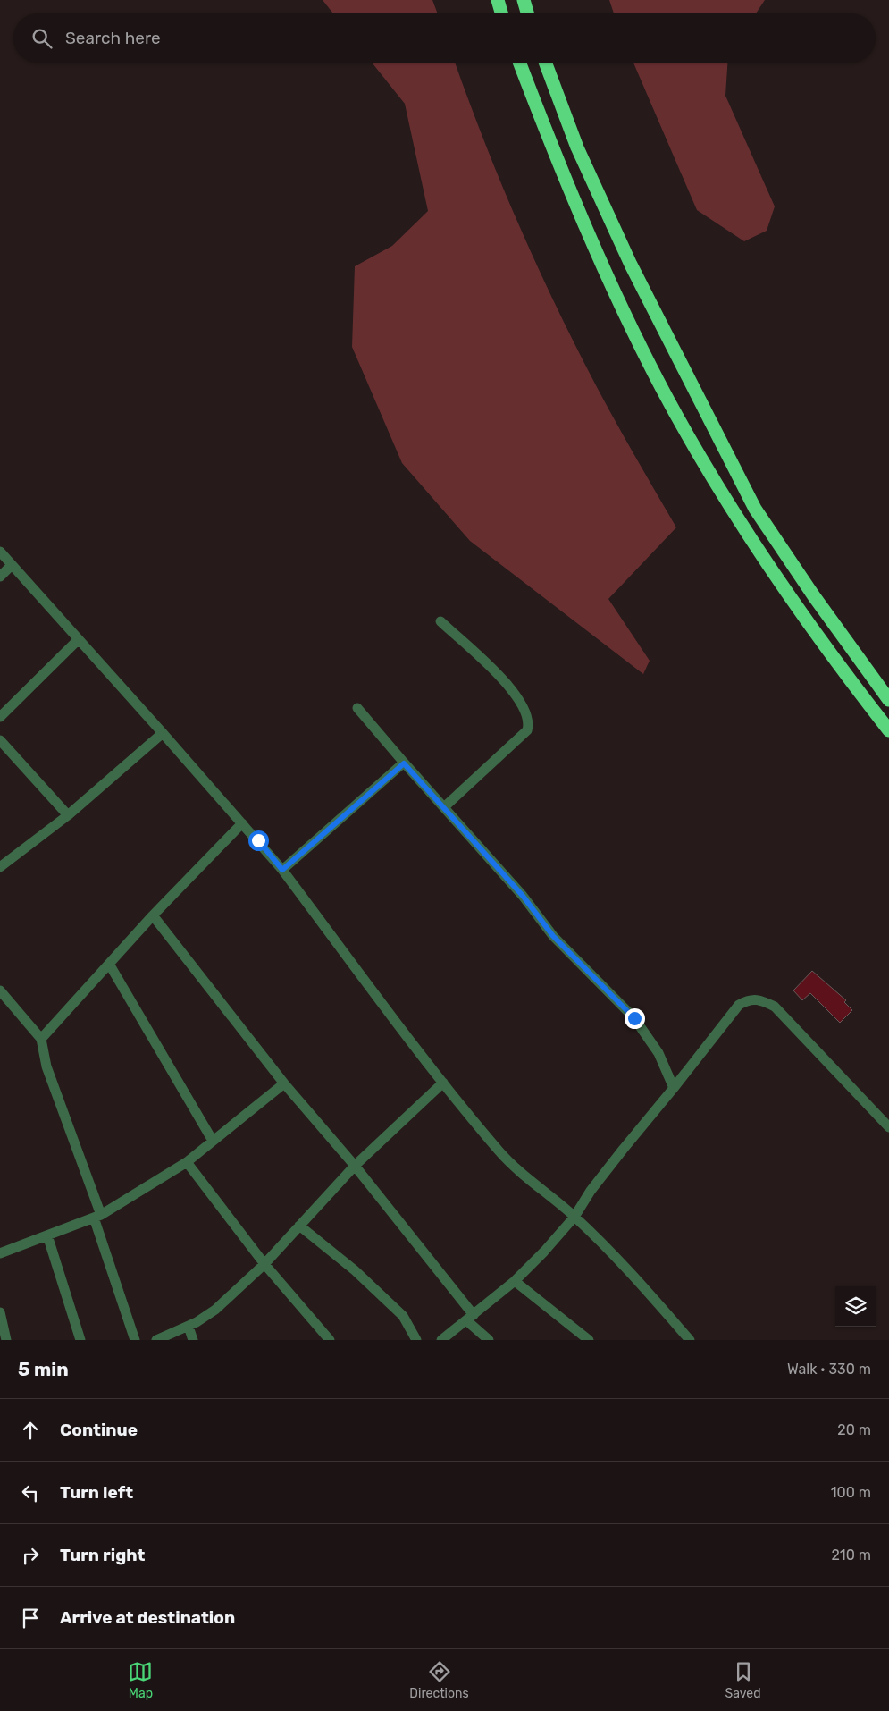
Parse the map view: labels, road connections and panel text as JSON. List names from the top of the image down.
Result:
{
  "page": {
    "search": "Search here",
    "heading": ["5 min", "Walk · 330 m"],
    "list": [
      ["Continue", "20 m"],
      ["Turn left", "100 m"],
      ["Turn right", "210 m"],
      "Arrive at destination"
    ],
    "nav": ["Map", "Directions", "Saved"]
  }
}
